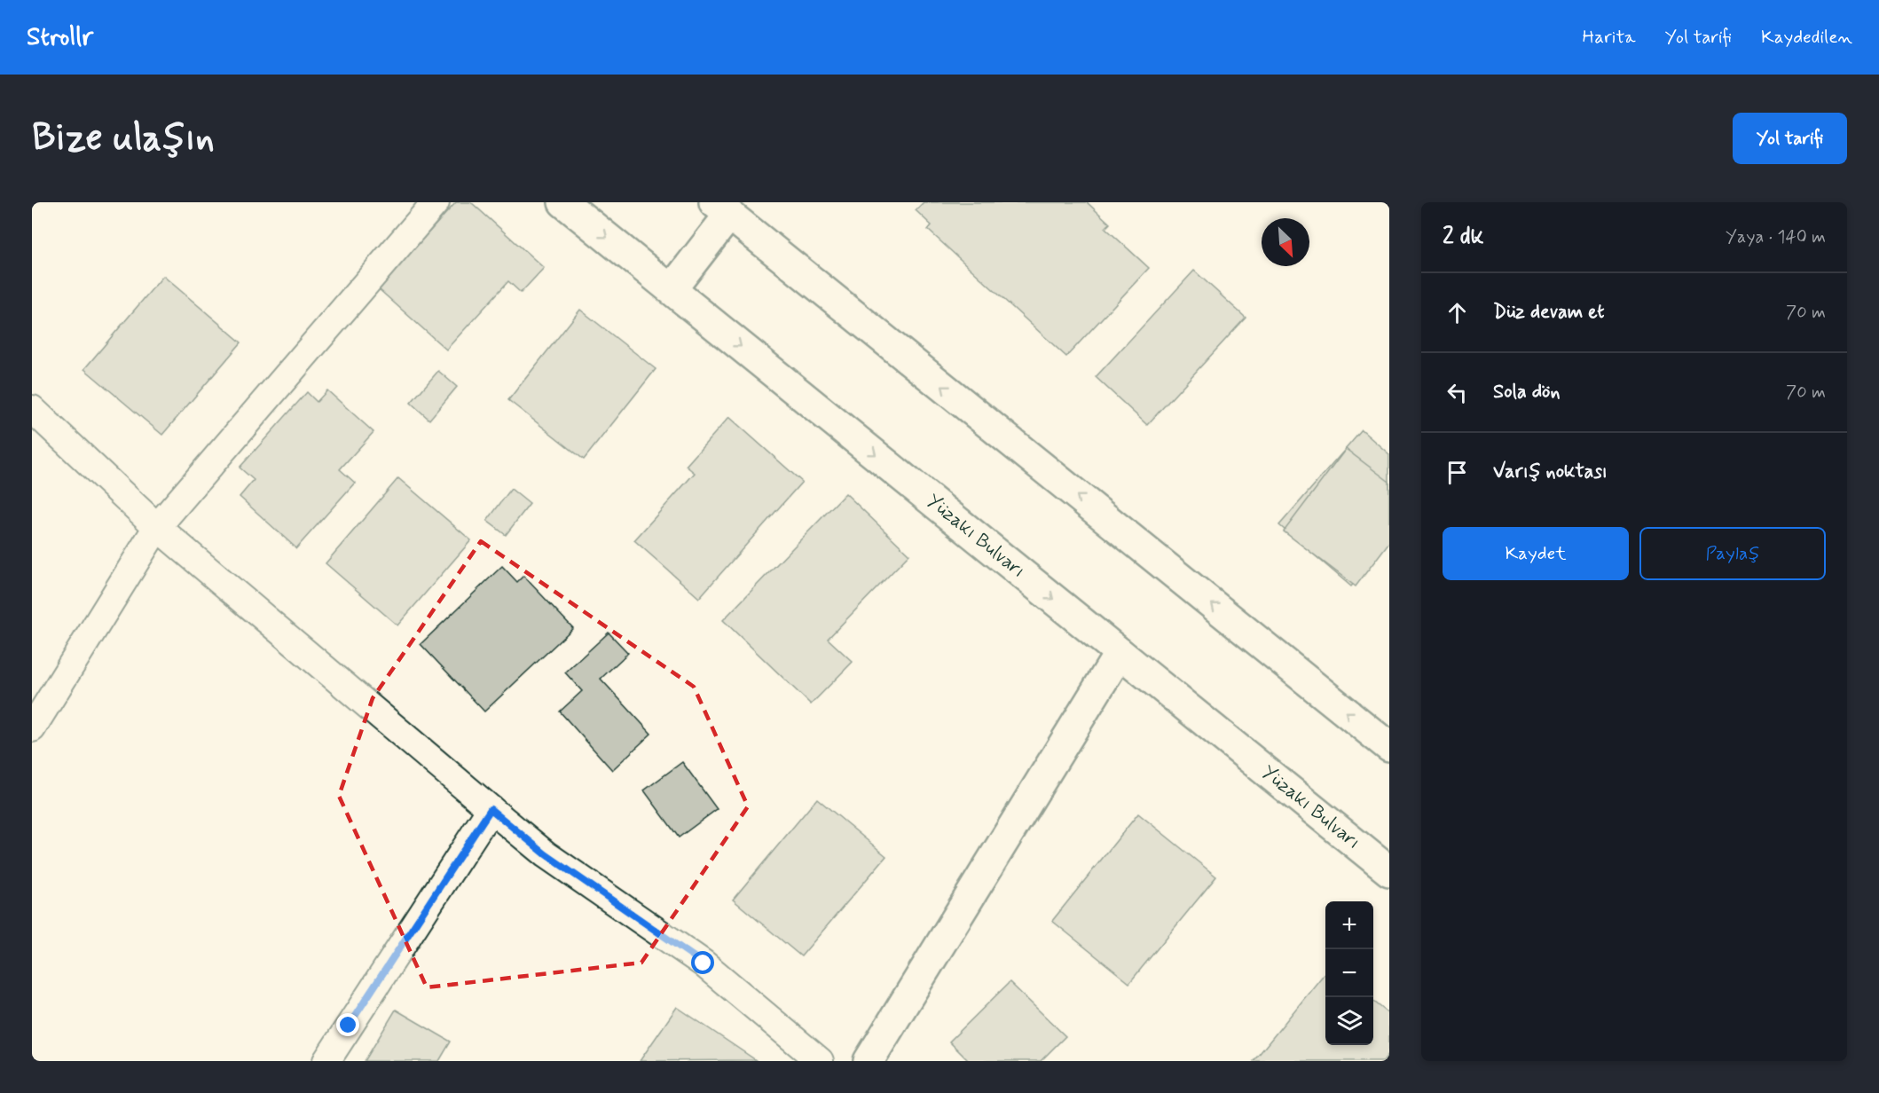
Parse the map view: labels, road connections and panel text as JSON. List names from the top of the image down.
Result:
{
  "streets": {
    "main road": ["Yüzakı Bulvarı"]
  },
  "north": "bottom right",
  "page": {
    "header": "Strollr",
    "nav": ["Harita", "Yol tarifi", "Kaydedilen"],
    "buttons": [
      "Yol tarifi",
      ["Kaydet", "Paylaş"]
    ],
    "title": "Bize ulaşın",
    "heading": ["2 dk", "Yaya · 140 m"],
    "list": [
      ["Düz devam et", "70 m"],
      ["Sola dön", "70 m"],
      "Varış noktası"
    ],
    "map_buttons": ["+", "−"]
  }
}
